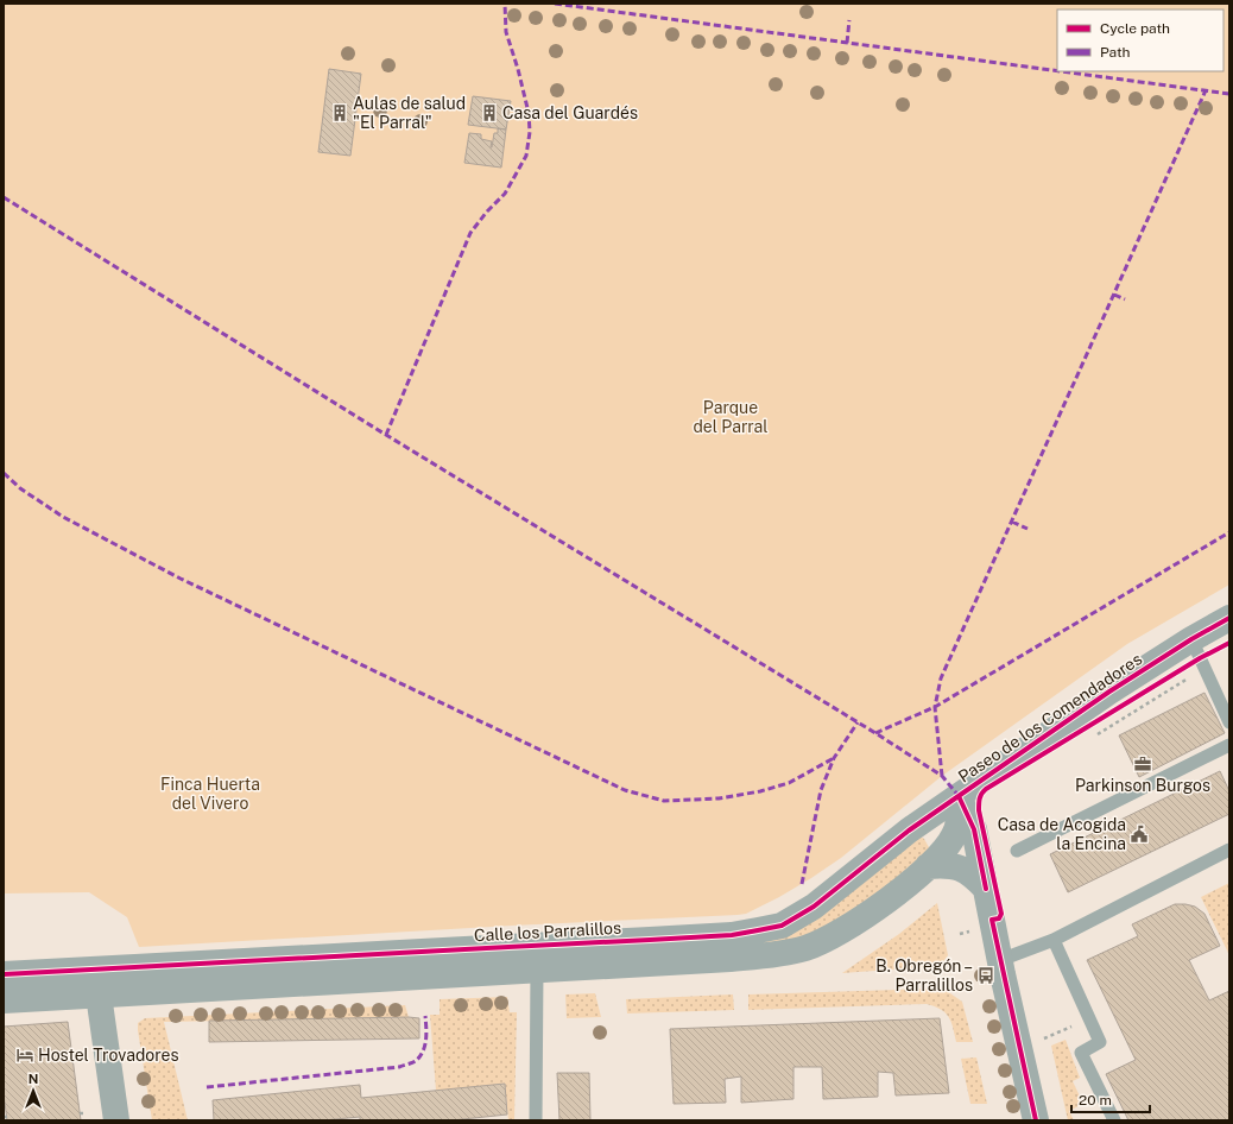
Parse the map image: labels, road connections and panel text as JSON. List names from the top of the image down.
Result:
{
  "streets": {
    "street": ["Paseo de los Comendadores", "Calle los Parralillos"]
  },
  "crossings": [
    ["Paseo de los Comendadores", "Calle los Parralillos"]
  ],
  "parks": ["Parque del Parral", "Finca Huerta del Vivero"],
  "places": {
    "building": ["Aulas de salud \"El Parral\"", "Casa del Guardés"],
    "office": ["Parkinson Burgos"],
    "public building": ["Casa de Acogida la Encina"],
    "bus stop": ["B. Obregón – Parralillos"],
    "hotel": ["Hostel Trovadores"]
  },
  "legend": ["Cycle path", "Path"],
  "scale_bar": "20 m",
  "north": "top"
}
